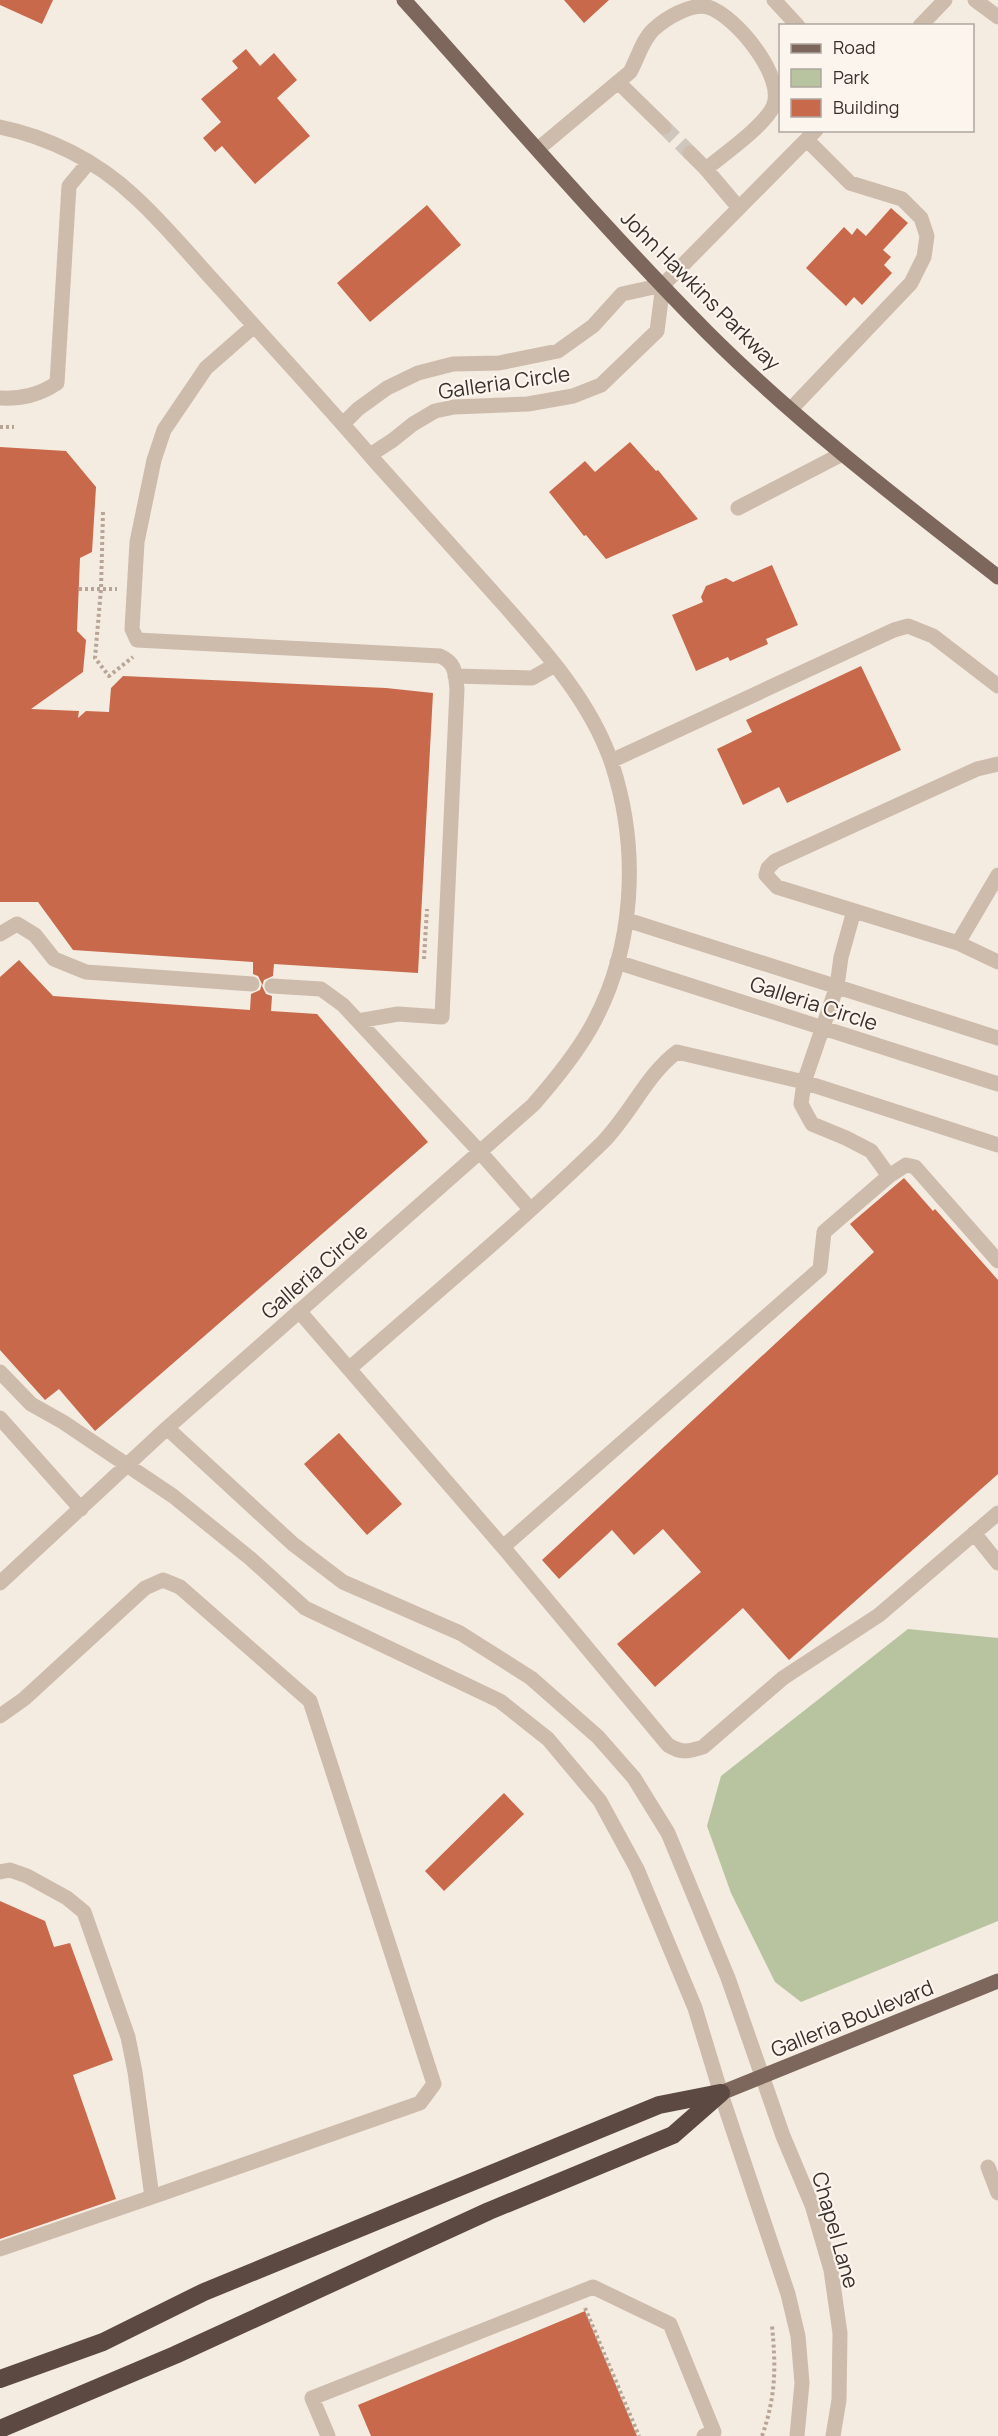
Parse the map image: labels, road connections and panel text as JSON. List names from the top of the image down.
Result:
{
  "streets": {
    "main road": ["John Hawkins Parkway", "Galleria Boulevard"],
    "street": ["Galleria Circle", "Chapel Lane"]
  },
  "crossings": [
    ["John Hawkins Parkway", "Galleria Circle"],
    ["Galleria Circle", "Chapel Lane"],
    ["Galleria Boulevard", "Chapel Lane"]
  ],
  "legend": ["Road", "Park", "Building"]
}
